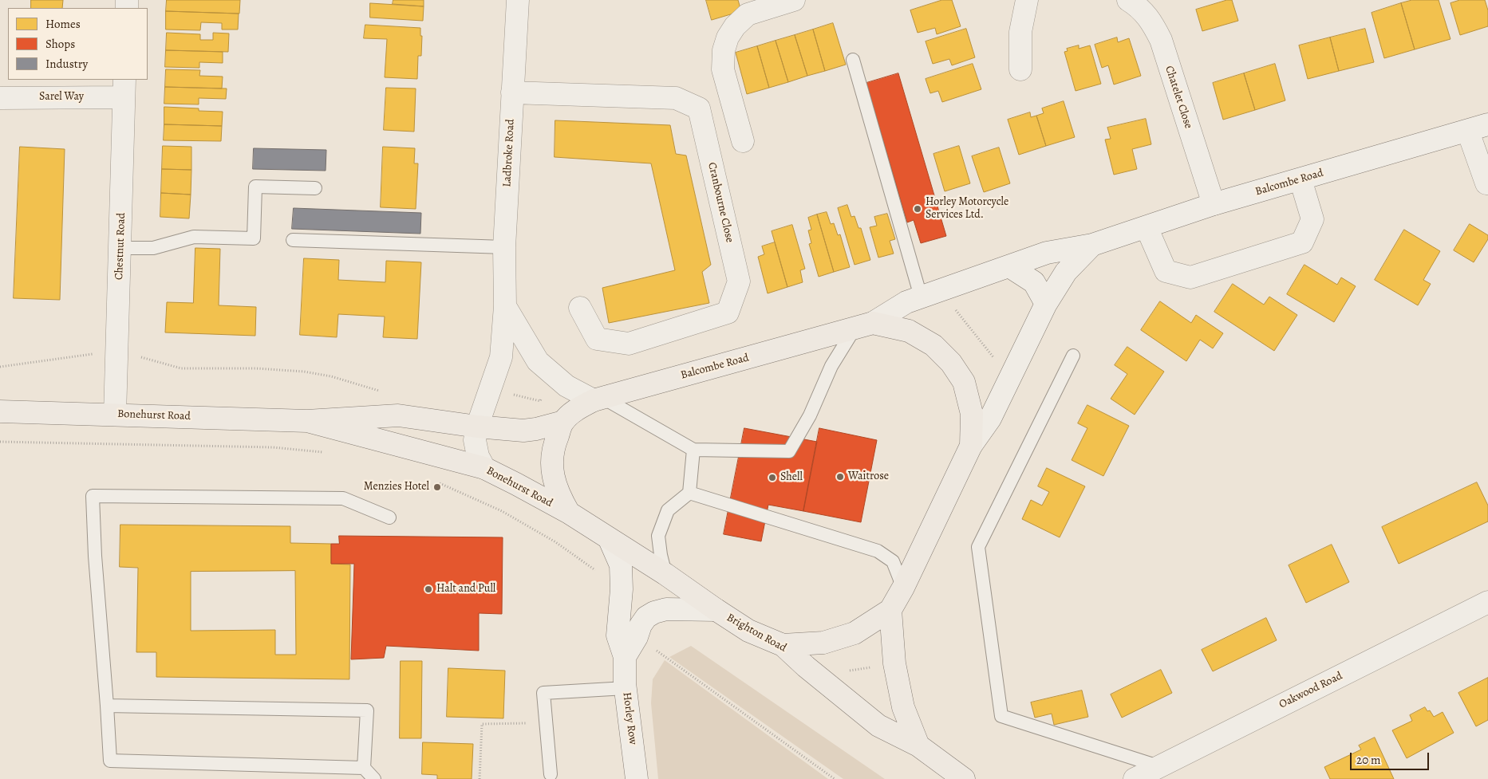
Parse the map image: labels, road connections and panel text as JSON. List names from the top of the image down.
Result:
{
  "streets": {
    "main road": ["Balcombe Road", "Bonehurst Road", "Brighton Road"],
    "street": [
      "Sarel Way",
      "Chatelet Close",
      "Ladbroke Road",
      "Cranbourne Close",
      "Chestnut Road",
      "Oakwood Road",
      "Horley Row"
    ]
  },
  "crossings": [
    ["Sarel Way", "Chestnut Road"],
    ["Chatelet Close", "Balcombe Road"],
    ["Ladbroke Road", "Cranbourne Close"],
    ["Ladbroke Road", "Bonehurst Road"],
    ["Balcombe Road", "Bonehurst Road"],
    ["Chestnut Road", "Bonehurst Road"],
    ["Bonehurst Road", "Brighton Road"],
    ["Brighton Road", "Horley Row"]
  ],
  "places": [
    "Horley Motorcycle Services Ltd.",
    "Waitrose",
    "Shell",
    "Menzies Hotel",
    "Halt and Pull"
  ],
  "legend": ["Homes", "Shops", "Industry"],
  "scale_bar": "20 m"
}
